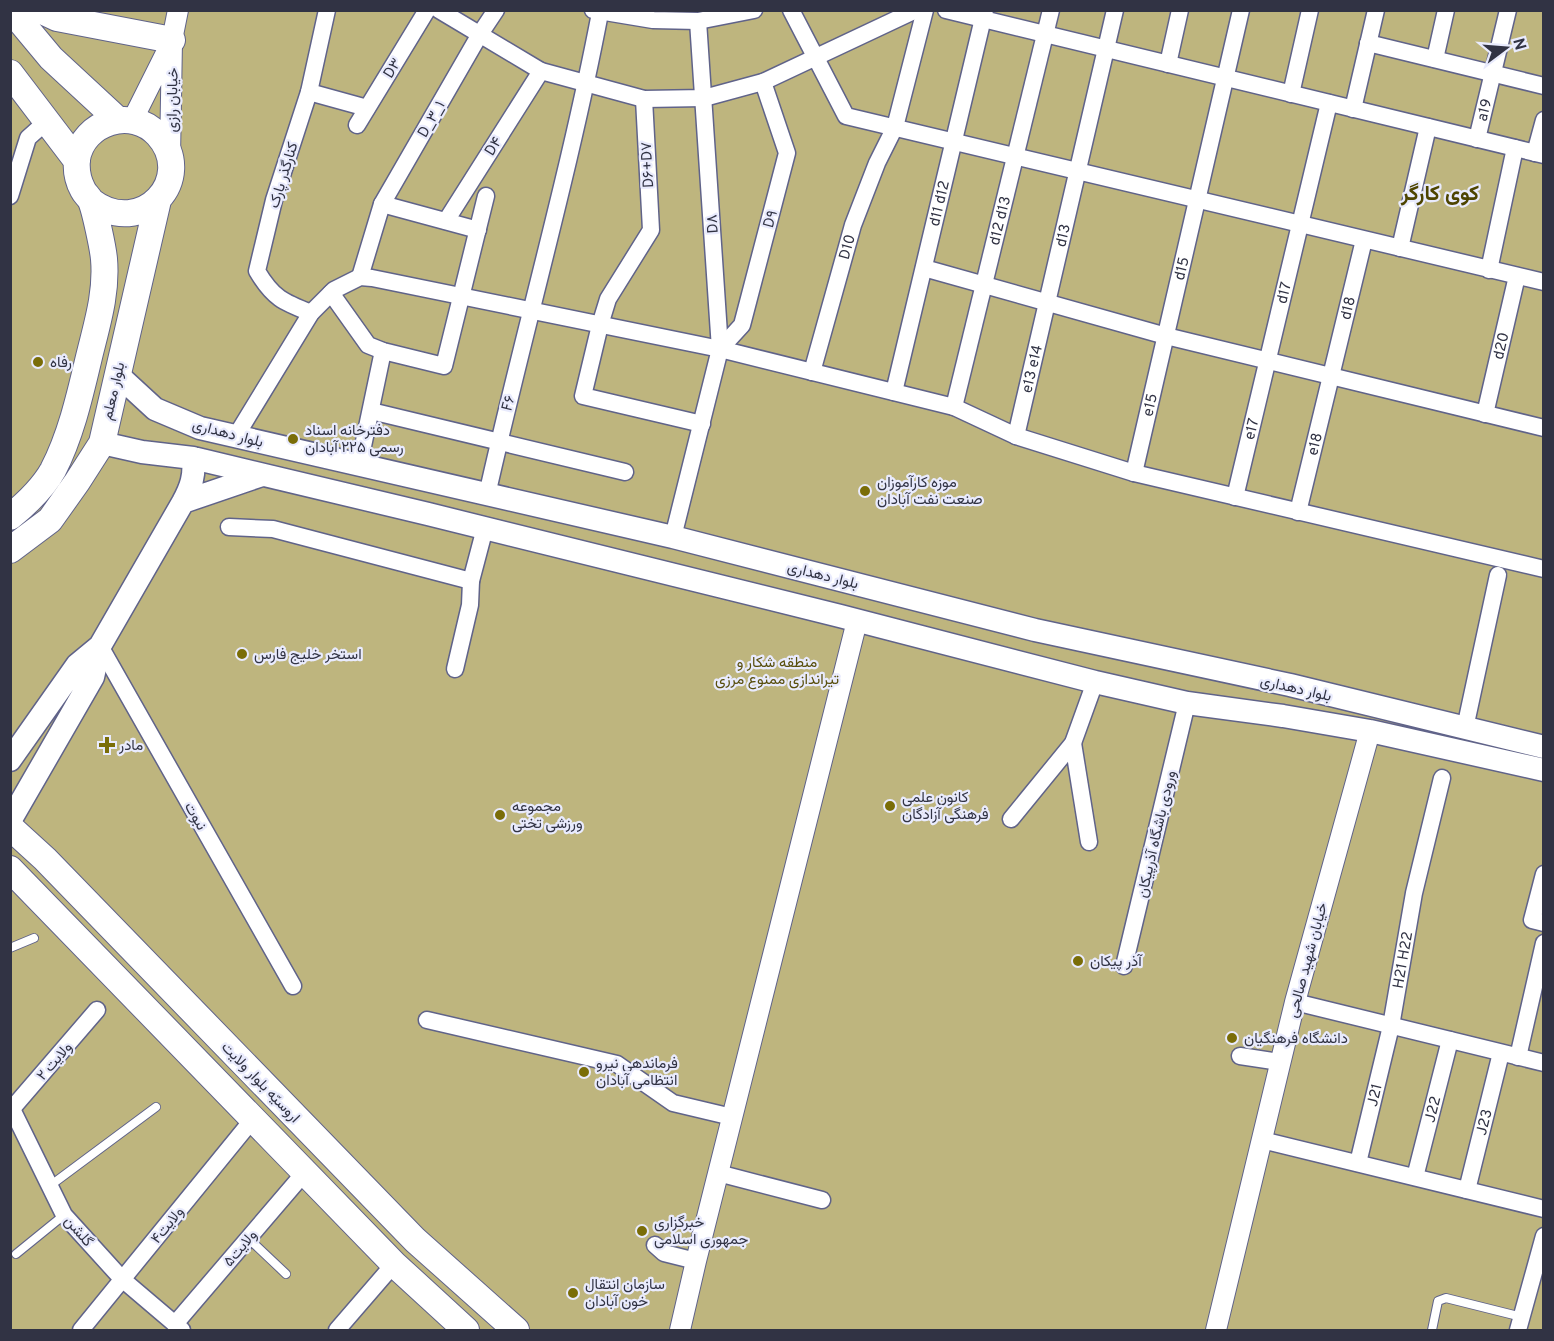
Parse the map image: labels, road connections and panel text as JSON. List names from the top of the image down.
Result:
{
  "streets": {
    "main road": ["بلوار معلم", "بلوار دهداری", "اروسیّه بلوار ولایت"],
    "street": [
      "D۳",
      "خیابان رازی",
      "a19",
      "D_۳_۱",
      "D۴",
      "D۶+D۷",
      "کنارگذر پارک",
      "d11 d12",
      "D۹",
      "d12 d13",
      "D۸",
      "d13",
      "D10",
      "d15",
      "d17",
      "d18",
      "d20",
      "e13 e14",
      "F۶",
      "e15",
      "e17",
      "e18",
      "نبوت",
      "ورودی باشگاه آذرپیکان",
      "خیابان شهید صالحی",
      "H21 H22",
      "ولایت ۲",
      "J21",
      "J22",
      "J23",
      "ولایت۴",
      "گلشن",
      "ولایت۵"
    ]
  },
  "crossings": [
    ["خیابان رازی", "بلوار معلم"],
    ["D۹", "D۸"],
    ["d13", "e13 e14"],
    ["d15", "e15"],
    ["d17", "e17"],
    ["d18", "e18"],
    ["بلوار معلم", "بلوار دهداری"],
    ["F۶", "بلوار دهداری"],
    ["بلوار دهداری", "ورودی باشگاه آذرپیکان"],
    ["بلوار دهداری", "خیابان شهید صالحی"],
    ["H21 H22", "J21"],
    ["ولایت ۲", "گلشن"],
    ["اروسیّه بلوار ولایت", "ولایت۴"],
    ["اروسیّه بلوار ولایت", "ولایت۵"],
    ["ولایت۴", "گلشن"],
    ["گلشن", "ولایت۵"]
  ],
  "districts": ["کوی کارگر"],
  "parks": ["منطقه شکار و تیراندازی ممنوع مرزی"],
  "places": {
    "other": [
      "رفاه",
      "دفترخانه اسناد رسمی ۲۲۵ آبادان",
      "موزه کارآموزان صنعت نفت آبادان",
      "استخر خلیج فارس",
      "کانون علمی فرهنگی آزادگان",
      "مجموعه ورزشی تختی",
      "آذر پیکان",
      "دانشگاه فرهنگیان",
      "فرماندهی نیرو انتظامی آبادان",
      "خبرگزاری جمهوری اسلامی",
      "سازمان انتقال خون آبادان"
    ],
    "health": ["مادر"]
  },
  "north": "right"
}
